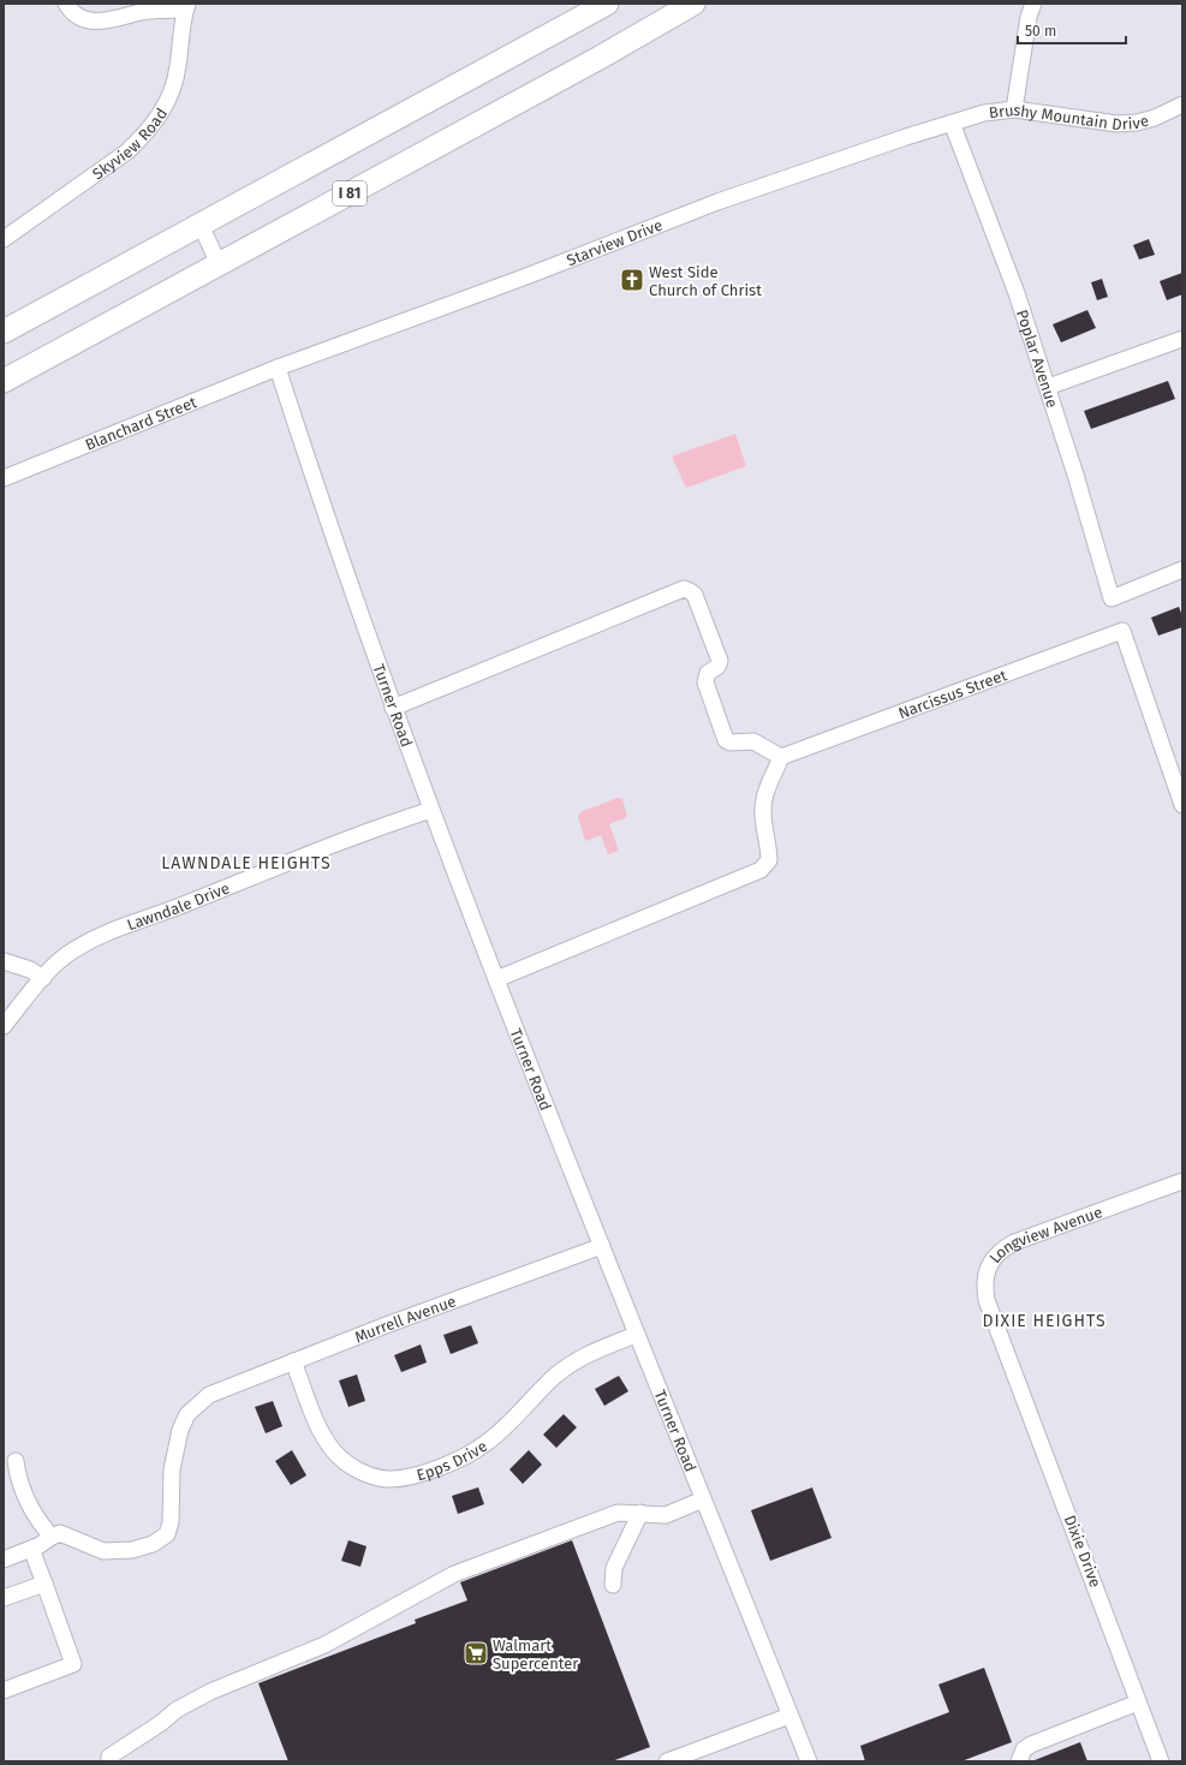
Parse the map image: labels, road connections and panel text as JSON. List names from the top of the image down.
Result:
{
  "streets": {
    "highway": ["I 81"],
    "street": [
      "Brushy Mountain Drive",
      "Skyview Road",
      "Starview Drive",
      "Poplar Avenue",
      "Blanchard Street",
      "Narcissus Street",
      "Turner Road",
      "Lawndale Drive",
      "Longview Avenue",
      "Murrell Avenue",
      "Epps Drive",
      "Dixie Drive"
    ]
  },
  "crossings": [
    ["Brushy Mountain Drive", "Starview Drive"],
    ["Brushy Mountain Drive", "Poplar Avenue"],
    ["Starview Drive", "Poplar Avenue"],
    ["Starview Drive", "Blanchard Street"],
    ["Starview Drive", "Turner Road"],
    ["Blanchard Street", "Turner Road"],
    ["Turner Road", "Lawndale Drive"],
    ["Turner Road", "Murrell Avenue"],
    ["Turner Road", "Epps Drive"],
    ["Longview Avenue", "Dixie Drive"],
    ["Murrell Avenue", "Epps Drive"]
  ],
  "districts": ["LAWNDALE HEIGHTS", "DIXIE HEIGHTS"],
  "places": {
    "church": ["West Side Church of Christ"],
    "supermarket": ["Walmart Supercenter"]
  },
  "scale_bar": "50 m"
}
